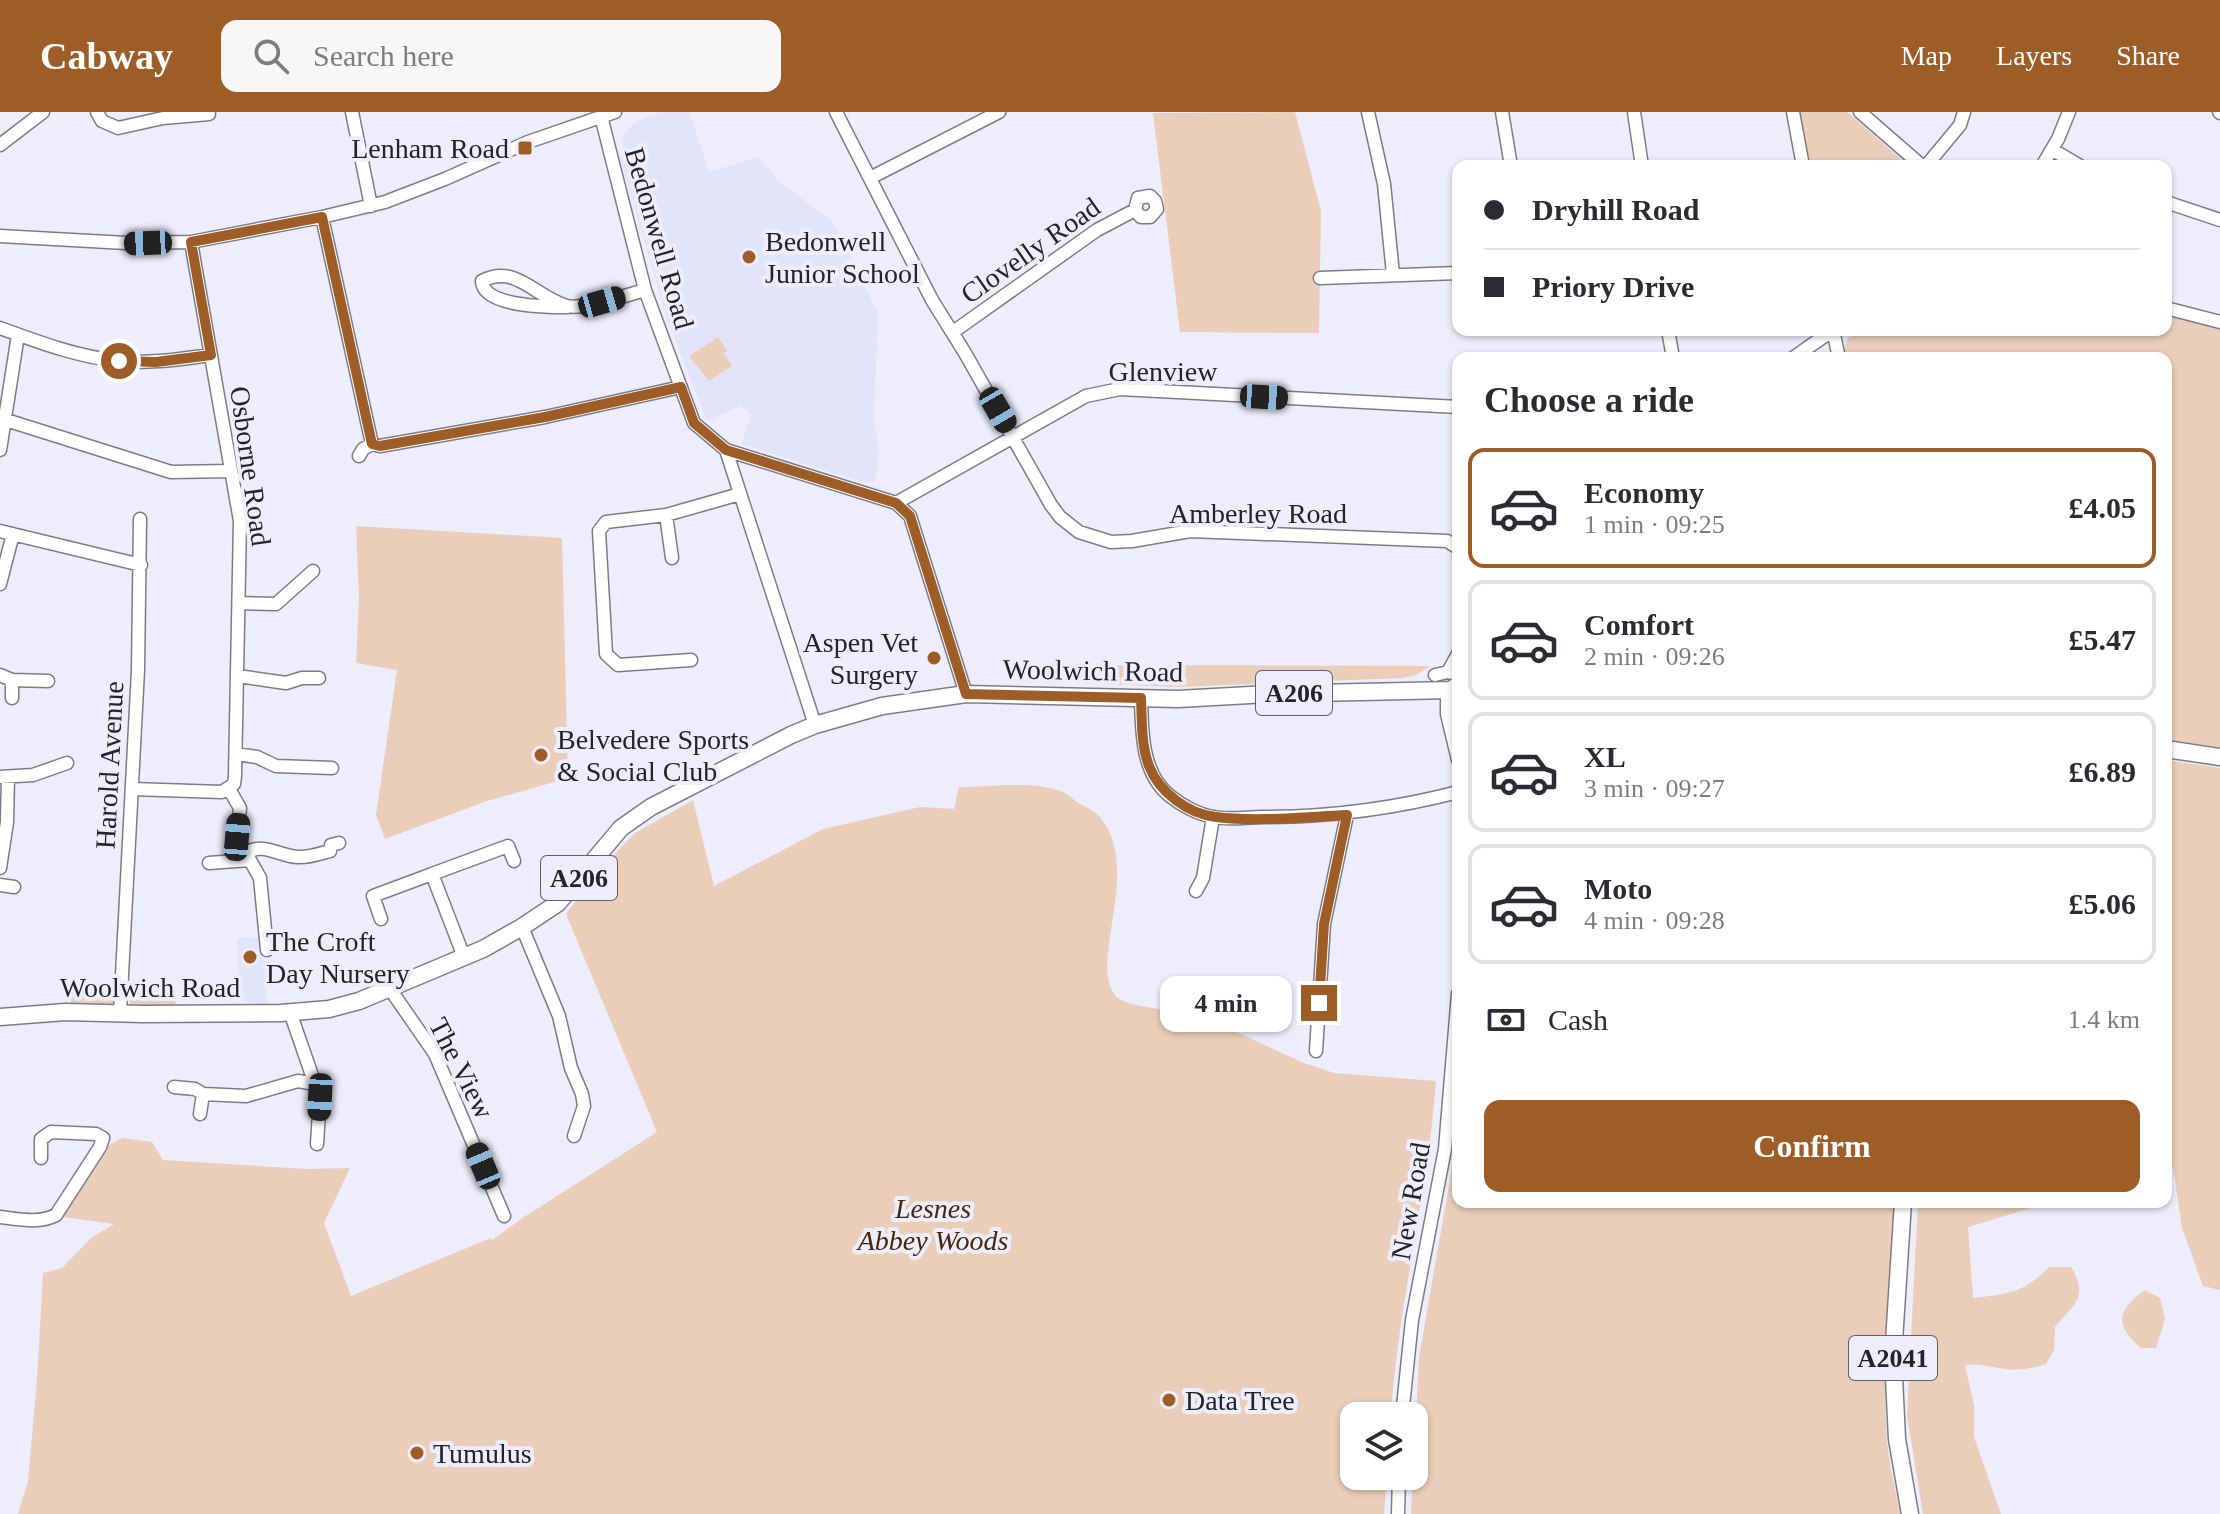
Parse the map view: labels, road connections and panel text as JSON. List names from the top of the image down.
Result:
{
  "streets": {
    "main road": ["Woolwich Road", "A206", "A2041"],
    "street": [
      "Bedonwell Road",
      "Clovelly Road",
      "Glenview",
      "Osborne Road",
      "Amberley Road",
      "Harold Avenue",
      "The View",
      "New Road"
    ]
  },
  "crossings": [
    ["Bedonwell Road", "Glenview"],
    ["Bedonwell Road", "Osborne Road"],
    ["Clovelly Road", "Amberley Road"],
    ["Glenview", "Amberley Road"],
    ["Woolwich Road", "Harold Avenue"],
    ["Woolwich Road", "The View"]
  ],
  "parks": ["Lesnes Abbey Woods"],
  "places": {
    "transit": ["Lenham Road"],
    "other": [
      "Bedonwell Junior School",
      "Aspen Vet Surgery",
      "Belvedere Sports & Social Club",
      "The Croft Day Nursery",
      "Data Tree",
      "Tumulus"
    ]
  },
  "page": {
    "header": "Cabway",
    "search": "Search here",
    "nav": ["Map", "Layers", "Share"],
    "banner": ["Dryhill Road", "Priory Drive"],
    "heading": "Choose a ride",
    "list": [
      {
        "name": "Economy",
        "note": "1 min · 09:25",
        "value": "£4.05"
      },
      {
        "name": "Comfort",
        "note": "2 min · 09:26",
        "value": "£5.47"
      },
      {
        "name": "XL",
        "note": "3 min · 09:27",
        "value": "£6.89"
      },
      {
        "name": "Moto",
        "note": "4 min · 09:28",
        "value": "£5.06"
      }
    ],
    "bubble": "4 min",
    "pay": ["Cash", "1.4 km"],
    "buttons": "Confirm"
  }
}
